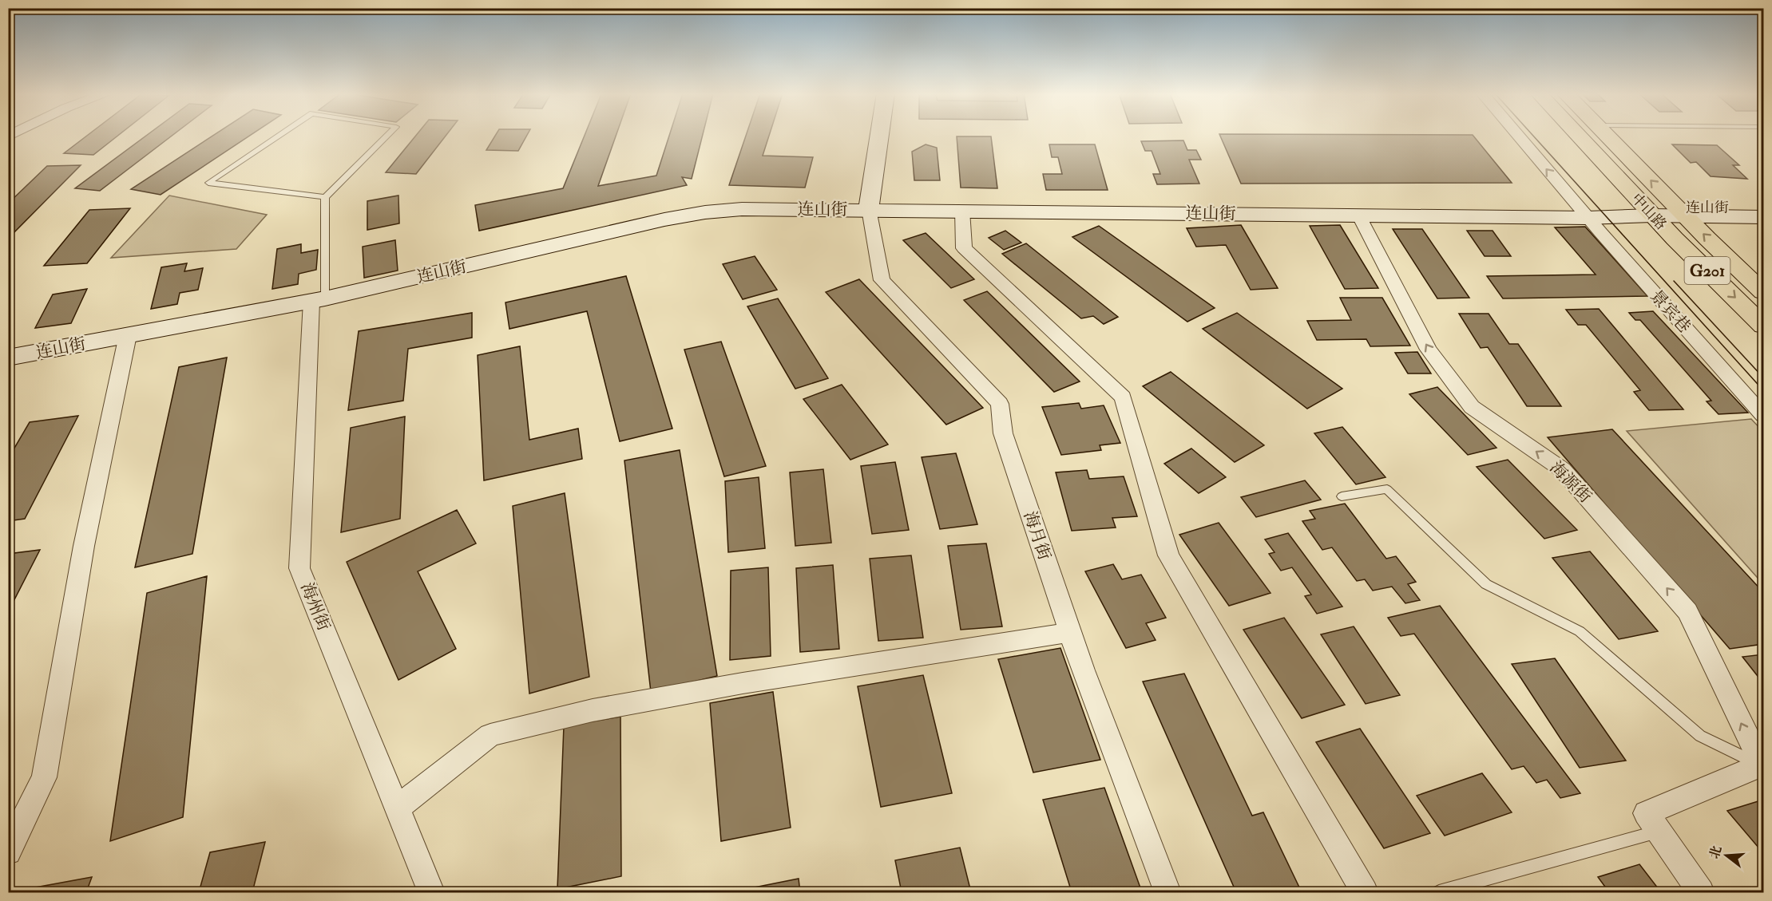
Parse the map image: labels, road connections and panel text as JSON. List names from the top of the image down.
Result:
{
  "streets": {
    "highway": ["中山路", "G201"],
    "street": [
      "连山街",
      "景宾巷",
      "海源街",
      "海月街",
      "海州街"
    ]
  },
  "crossings": [
    ["连山街", "中山路"],
    ["连山街", "景宾巷"],
    ["连山街", "海源街"],
    ["连山街", "海月街"],
    ["连山街", "海州街"]
  ],
  "one_way": ["海源街"],
  "north": "left"
}
